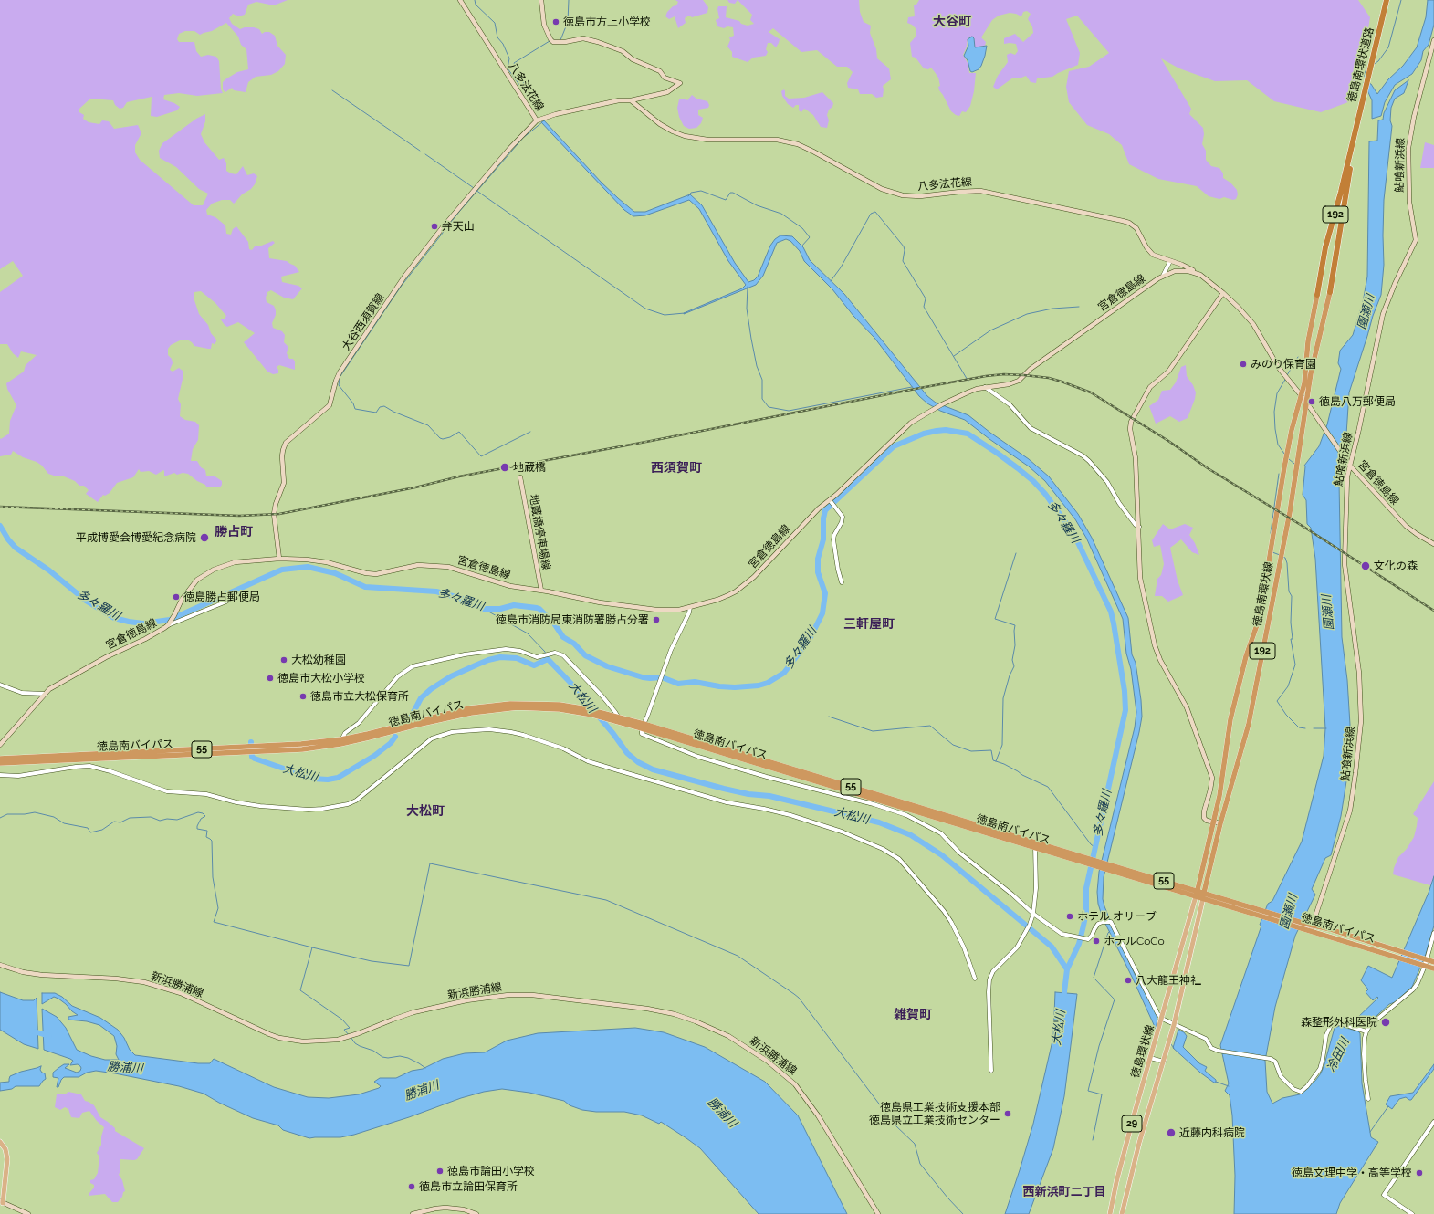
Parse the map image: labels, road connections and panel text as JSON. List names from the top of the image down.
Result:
{
  "streets": {
    "highway": [
      "徳島南環状道路",
      "192",
      "徳島南環状線",
      "徳島南バイパス",
      "55"
    ],
    "main road": [
      "八多法花線",
      "鮎喰新浜線",
      "宮倉徳島線",
      "大谷西須賀線",
      "地蔵橋停車場線",
      "新浜勝浦線",
      "徳島環状線",
      "29"
    ]
  },
  "crossings": [
    ["徳島南環状道路", "192"],
    ["八多法花線", "宮倉徳島線"],
    ["八多法花線", "大谷西須賀線"],
    ["鮎喰新浜線", "宮倉徳島線"],
    ["鮎喰新浜線", "徳島南バイパス"],
    ["192", "徳島南環状線"],
    ["宮倉徳島線", "大谷西須賀線"],
    ["宮倉徳島線", "地蔵橋停車場線"],
    ["宮倉徳島線", "徳島南環状線"],
    ["徳島南環状線", "徳島南バイパス"],
    ["徳島南環状線", "徳島環状線"],
    ["徳島南バイパス", "徳島環状線"]
  ],
  "districts": [
    "大谷町",
    "西須賀町",
    "勝占町",
    "三軒屋町",
    "大松町",
    "雑賀町",
    "西新浜町二丁目"
  ],
  "water": [
    "園瀬川",
    "多々羅川",
    "大松川",
    "冷田川",
    "勝浦川"
  ],
  "places": [
    "徳島市方上小学校",
    "弁天山",
    "みのり保育園",
    "徳島八万郵便局",
    "地蔵橋",
    "平成博愛会博愛紀念病院",
    "文化の森",
    "徳島勝占郵便局",
    "徳島市消防局東消防署勝占分署",
    "大松幼稚園",
    "徳島市大松小学校",
    "徳島市立大松保育所",
    "ホテル オリーブ",
    "ホテルCoCo",
    "八大龍王神社",
    "森整形外科医院",
    "徳島県工業技術支援本部 徳島県立工業技術センター",
    "近藤内科病院",
    "徳島市論田小学校",
    "徳島文理中学・高等学校",
    "徳島市立論田保育所"
  ]
}
